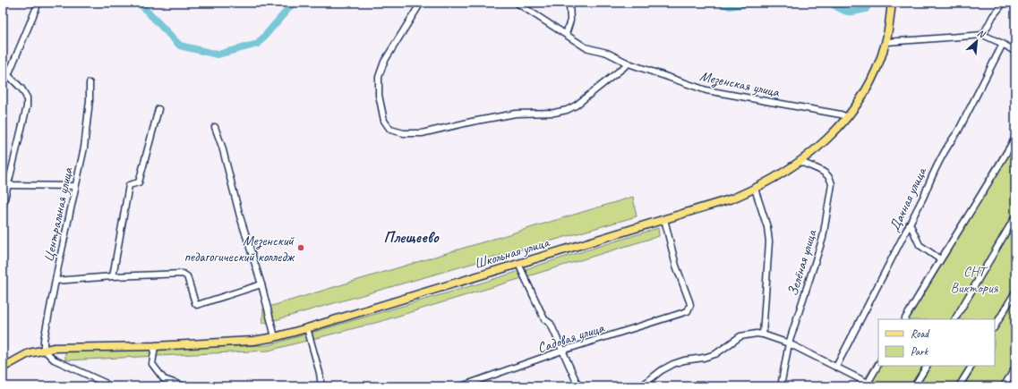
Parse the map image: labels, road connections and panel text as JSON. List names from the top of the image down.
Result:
{
  "streets": {
    "main road": ["Школьная улица"],
    "street": [
      "Мезенская улица",
      "Дачная улица",
      "Центральная улица",
      "Зелёная улица",
      "Садовая улица"
    ]
  },
  "crossings": [
    ["Мезенская улица", "Школьная улица"],
    ["Центральная улица", "Школьная улица"],
    ["Школьная улица", "Зелёная улица"],
    ["Школьная улица", "Садовая улица"]
  ],
  "districts": ["Плещеево"],
  "parks": ["СНТ Виктория"],
  "places": ["Мезенский педагогический колледж"],
  "legend": ["Road", "Park"],
  "north": "top right"
}
